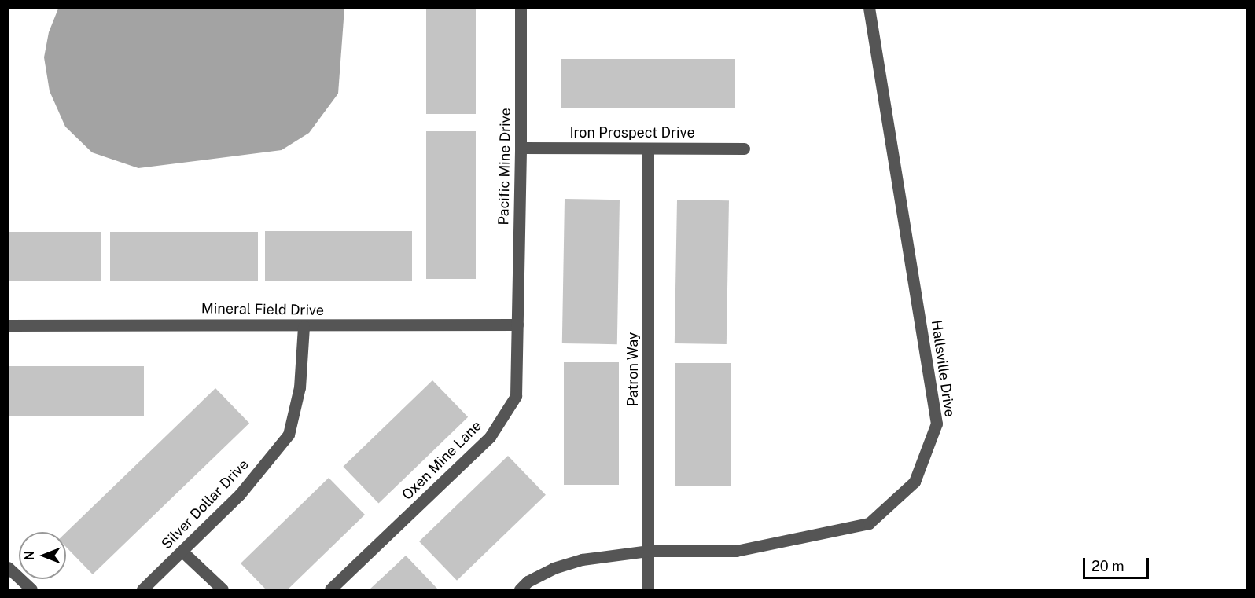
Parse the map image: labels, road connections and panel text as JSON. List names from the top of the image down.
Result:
{
  "streets": {
    "street": [
      "Iron Prospect Drive",
      "Pacific Mine Drive",
      "Mineral Field Drive",
      "Hallsville Drive",
      "Patron Way",
      "Oxen Mine Lane",
      "Silver Dollar Drive"
    ]
  },
  "crossings": [
    ["Iron Prospect Drive", "Pacific Mine Drive"],
    ["Iron Prospect Drive", "Patron Way"],
    ["Pacific Mine Drive", "Mineral Field Drive"],
    ["Pacific Mine Drive", "Oxen Mine Lane"],
    ["Mineral Field Drive", "Oxen Mine Lane"],
    ["Mineral Field Drive", "Silver Dollar Drive"],
    ["Hallsville Drive", "Patron Way"]
  ],
  "scale_bar": "20 m",
  "north": "left"
}
